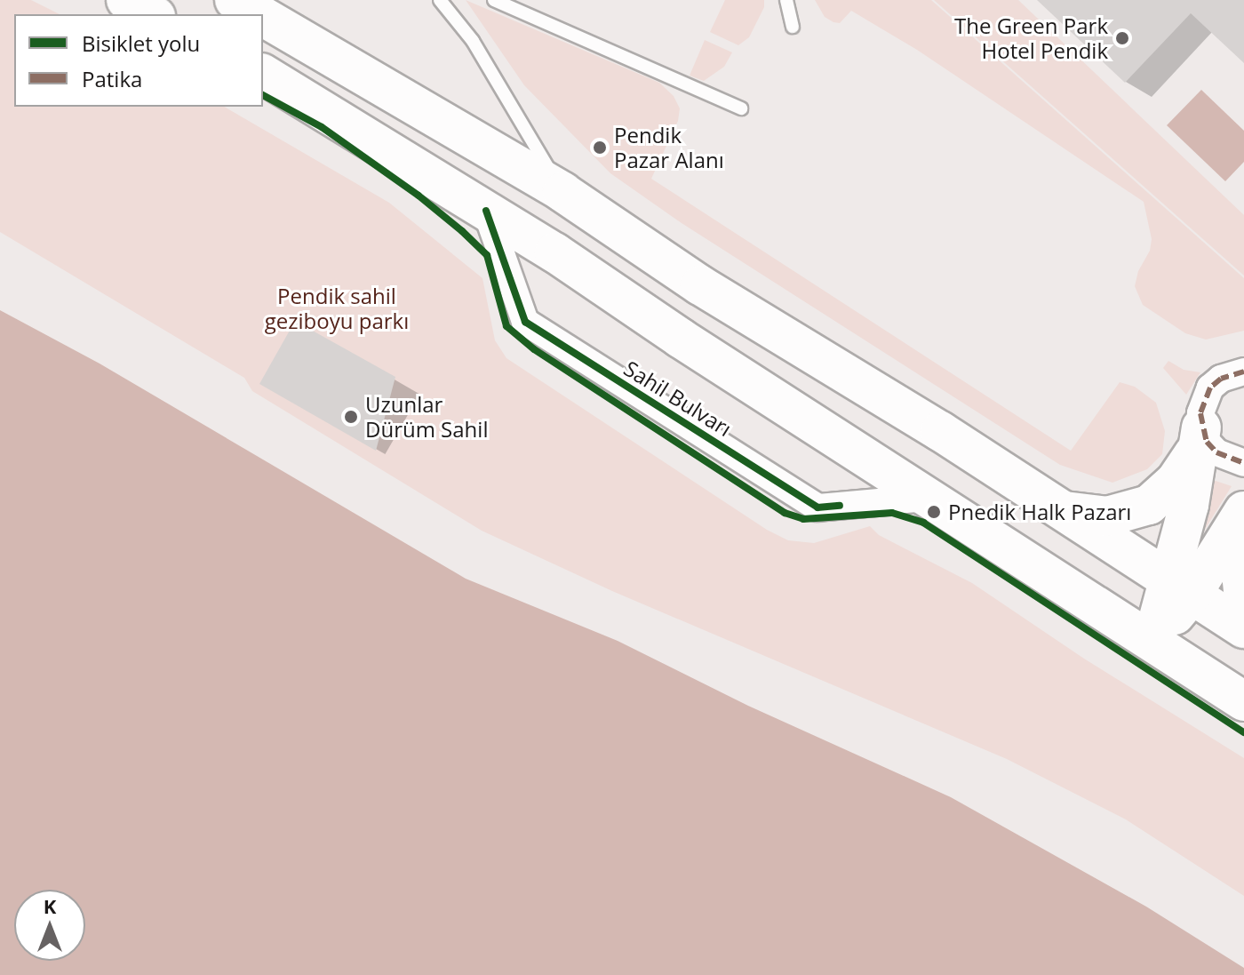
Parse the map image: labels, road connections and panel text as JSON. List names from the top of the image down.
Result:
{
  "streets": {
    "street": ["Sahil Bulvarı"]
  },
  "parks": ["Pendik sahil geziboyu parkı"],
  "places": [
    "The Green Park Hotel Pendik",
    "Pendik Pazar Alanı",
    "Uzunlar Dürüm Sahil",
    "Pnedik Halk Pazarı"
  ],
  "legend": ["Bisiklet yolu", "Patika"],
  "north": "top"
}
